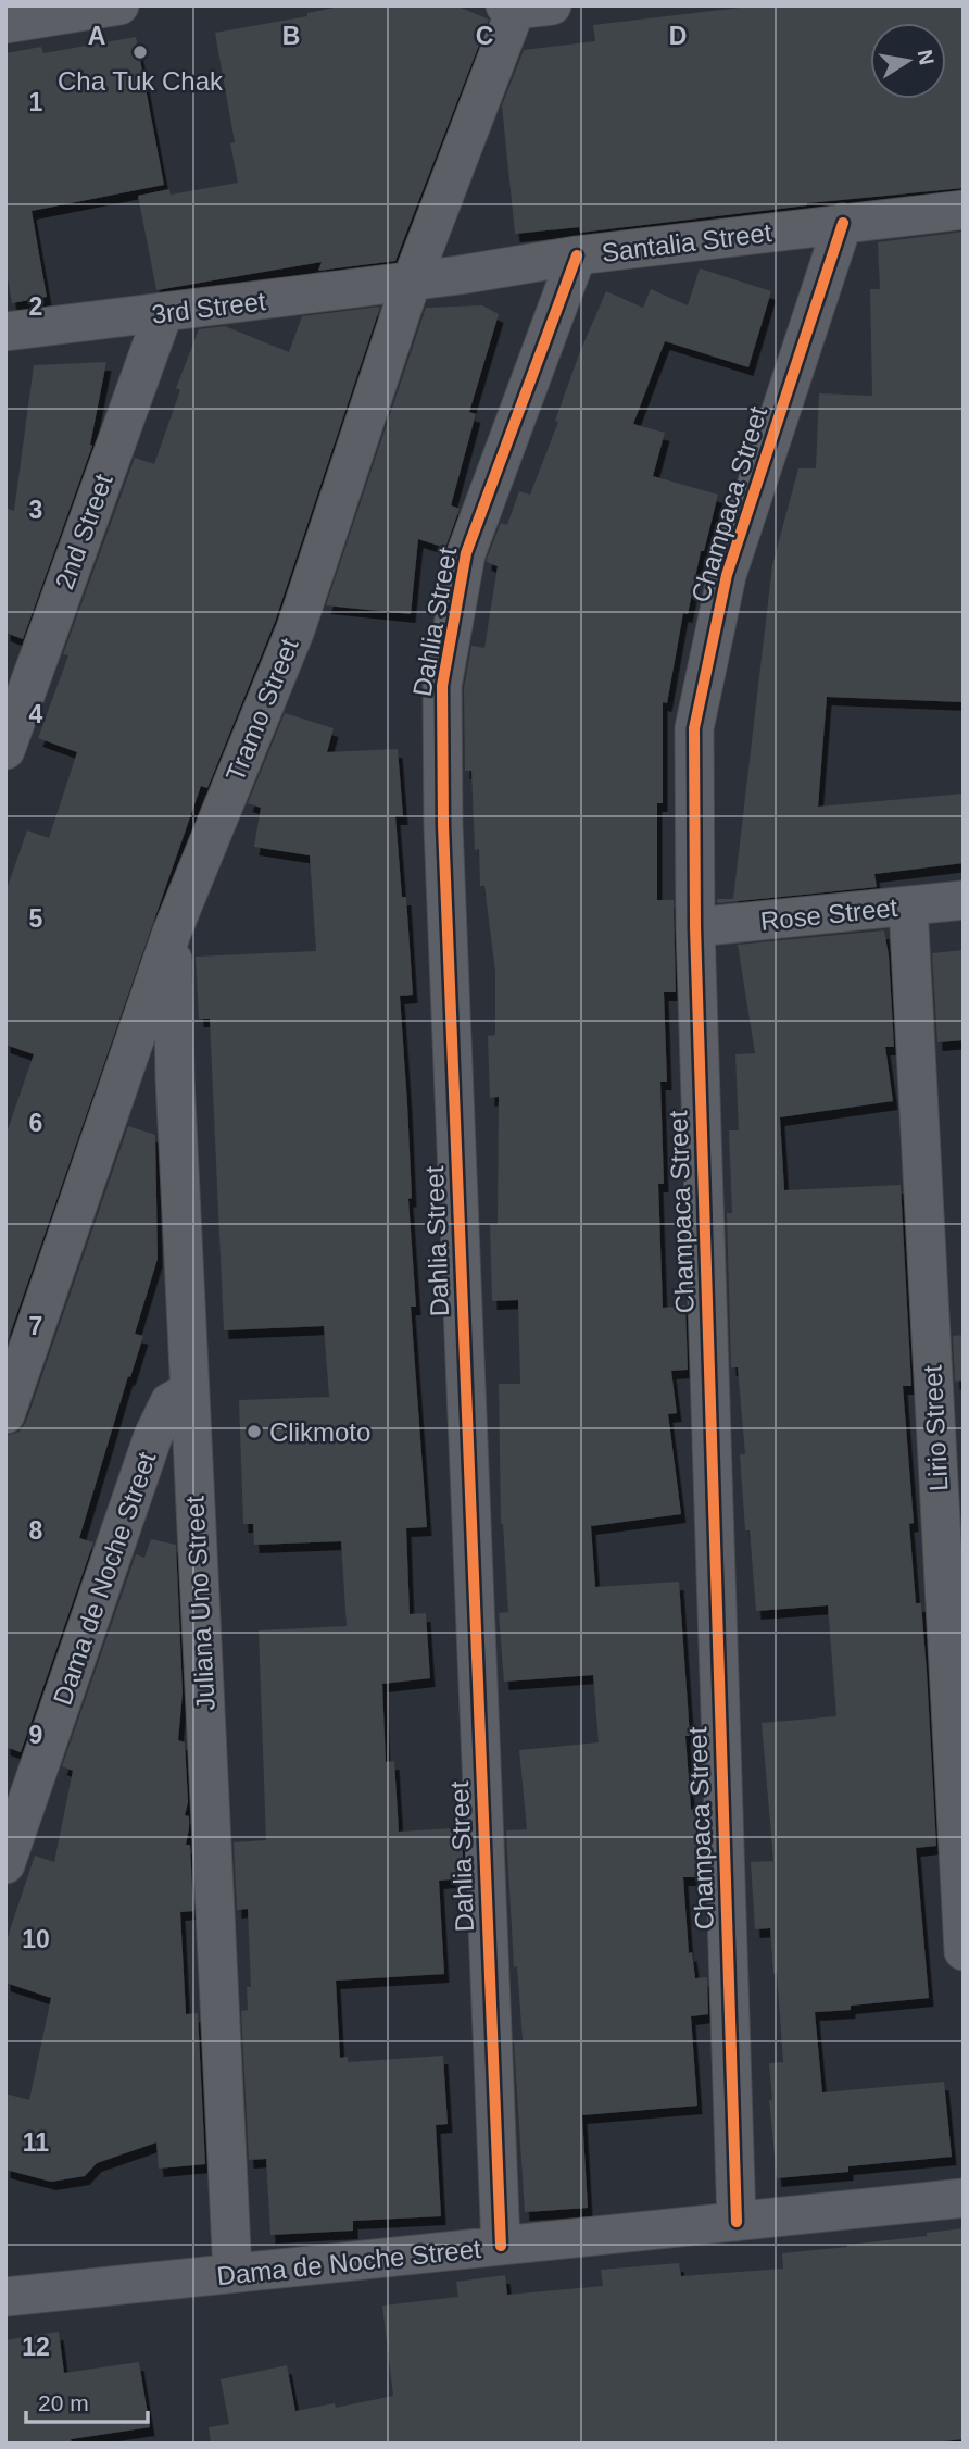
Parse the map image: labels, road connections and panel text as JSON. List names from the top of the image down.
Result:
{
  "streets": {
    "street": [
      "Santalia Street",
      "3rd Street",
      "Champaca Street",
      "2nd Street",
      "Dahlia Street",
      "Tramo Street",
      "Rose Street",
      "Lirio Street",
      "Dama de Noche Street",
      "Juliana Uno Street"
    ]
  },
  "crossings": [
    ["Santalia Street", "3rd Street"],
    ["Santalia Street", "Champaca Street"],
    ["Santalia Street", "Dahlia Street"],
    ["Santalia Street", "Tramo Street"],
    ["3rd Street", "2nd Street"],
    ["3rd Street", "Tramo Street"],
    ["Champaca Street", "Rose Street"],
    ["Champaca Street", "Dama de Noche Street"],
    ["Dahlia Street", "Dama de Noche Street"],
    ["Tramo Street", "Juliana Uno Street"],
    ["Rose Street", "Lirio Street"],
    ["Dama de Noche Street", "Juliana Uno Street"]
  ],
  "places": ["Cha Tuk Chak", "Clikmoto"],
  "scale_bar": "20 m",
  "north": "right",
  "grid": {
    "columns": [
      "A",
      "B",
      "C",
      "D"
    ],
    "rows": [
      "1",
      "2",
      "3",
      "4",
      "5",
      "6",
      "7",
      "8",
      "9",
      "10",
      "11",
      "12"
    ]
  }
}
